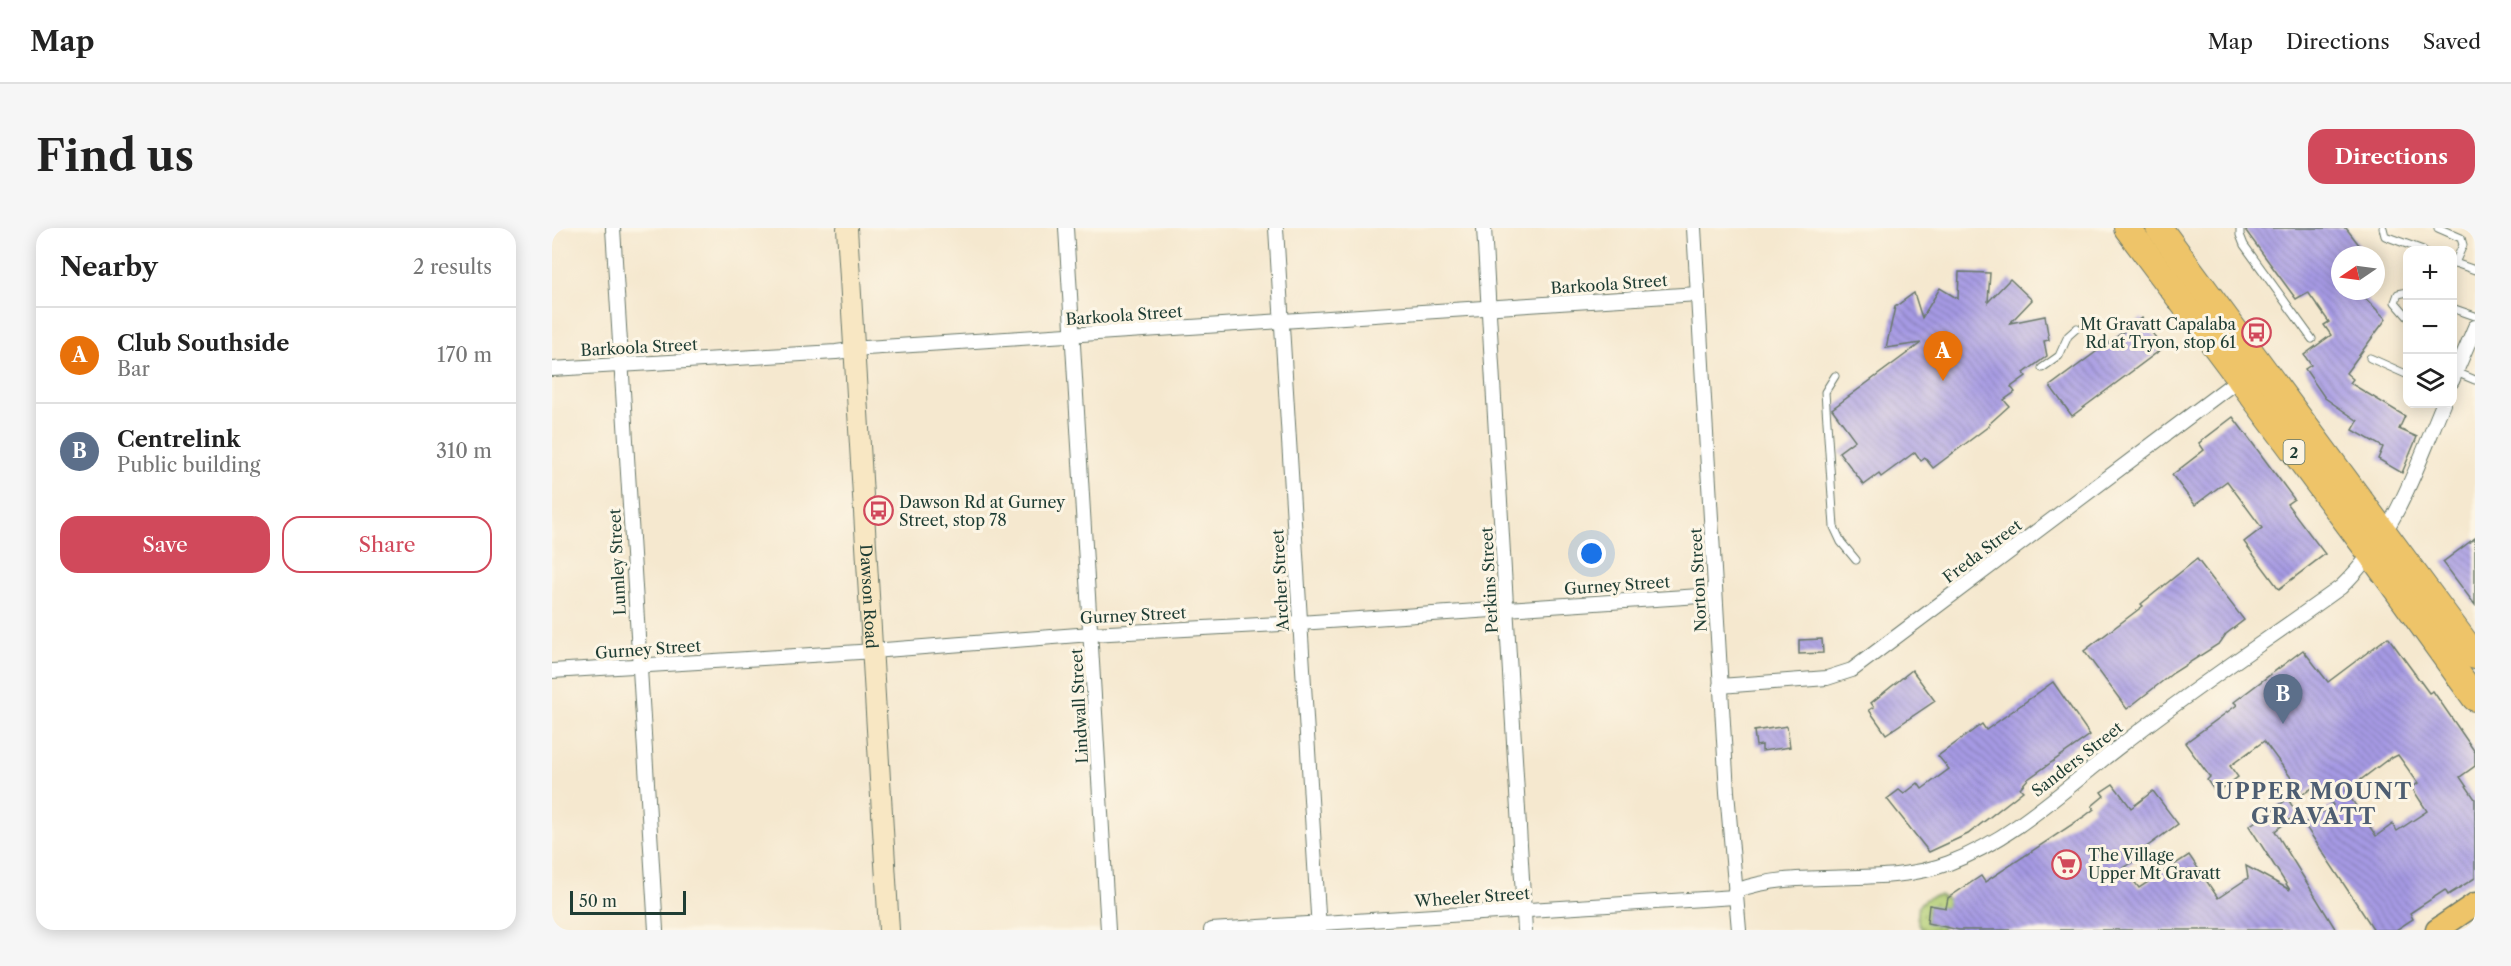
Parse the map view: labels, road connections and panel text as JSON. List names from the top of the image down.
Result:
{
  "streets": {
    "highway": ["2"],
    "main road": ["Dawson Road"],
    "street": [
      "Barkoola Street",
      "Freda Street",
      "Lumley Street",
      "Archer Street",
      "Perkins Street",
      "Norton Street",
      "Gurney Street",
      "Lindwall Street",
      "Sanders Street",
      "Wheeler Street"
    ]
  },
  "crossings": [
    ["Barkoola Street", "Lumley Street"],
    ["Barkoola Street", "Archer Street"],
    ["Barkoola Street", "Perkins Street"],
    ["Barkoola Street", "Norton Street"],
    ["Barkoola Street", "Dawson Road"],
    ["Barkoola Street", "Lindwall Street"],
    ["2", "Freda Street"],
    ["2", "Sanders Street"],
    ["Freda Street", "Norton Street"],
    ["Lumley Street", "Gurney Street"],
    ["Archer Street", "Gurney Street"],
    ["Archer Street", "Wheeler Street"],
    ["Perkins Street", "Gurney Street"],
    ["Perkins Street", "Wheeler Street"],
    ["Norton Street", "Gurney Street"],
    ["Norton Street", "Sanders Street"],
    ["Norton Street", "Wheeler Street"],
    ["Gurney Street", "Dawson Road"],
    ["Gurney Street", "Lindwall Street"],
    ["Sanders Street", "Wheeler Street"]
  ],
  "districts": ["UPPER MOUNT GRAVATT"],
  "places": {
    "bus stop": ["Mt Gravatt Capalaba Rd at Tryon, stop 61", "Dawson Rd at Gurney Street, stop 78"],
    "supermarket": ["The Village Upper Mt Gravatt"]
  },
  "scale_bar": "50 m",
  "north": "left",
  "page": {
    "header": "Map",
    "nav": ["Map", "Directions", "Saved"],
    "buttons": [
      "Directions",
      ["Save", "Share"]
    ],
    "title": "Find us",
    "heading": ["Nearby", "2 results"],
    "map_buttons": ["+", "−"],
    "list": [
      {
        "mark": "A",
        "name": "Club Southside",
        "note": "Bar",
        "value": "170 m"
      },
      {
        "mark": "B",
        "name": "Centrelink",
        "note": "Public building",
        "value": "310 m"
      }
    ],
    "pins": ["A", "B"],
    "scale": "50 m"
  }
}
